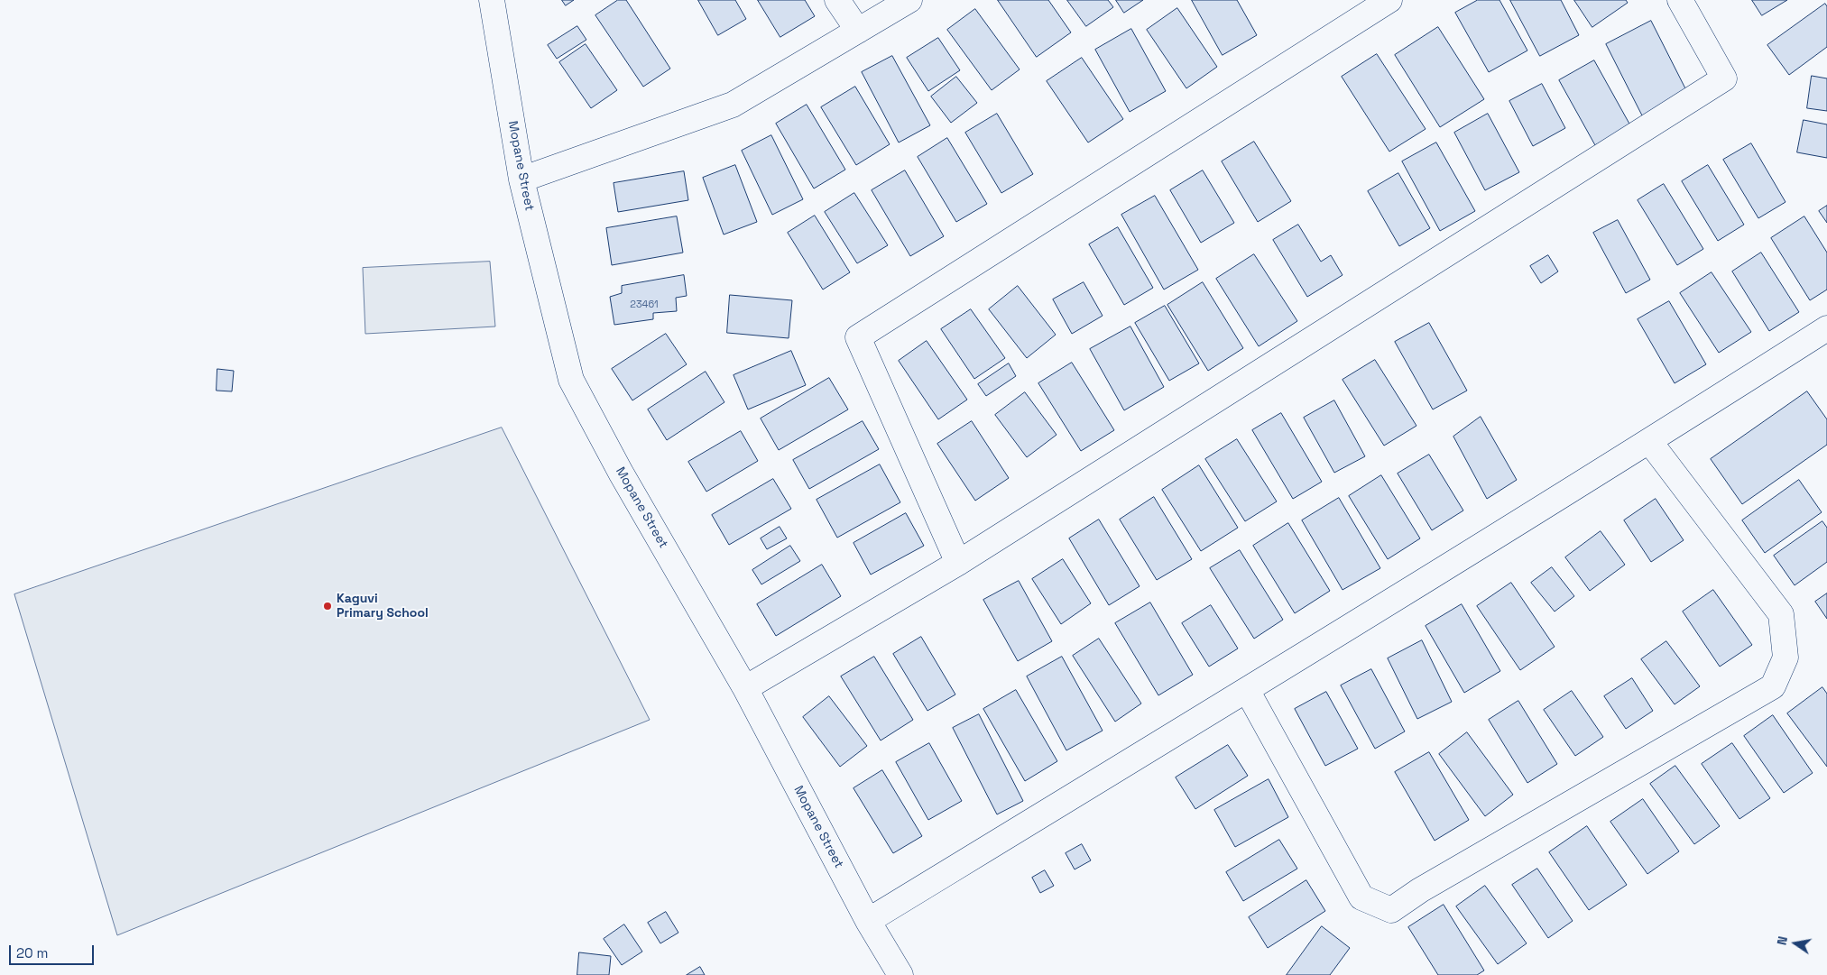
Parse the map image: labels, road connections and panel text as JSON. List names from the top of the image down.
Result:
{
  "streets": {
    "street": ["Mopane Street"]
  },
  "places": ["Kaguvi Primary School"],
  "house_numbers": ["23461"],
  "scale_bar": "20 m",
  "north": "left"
}
